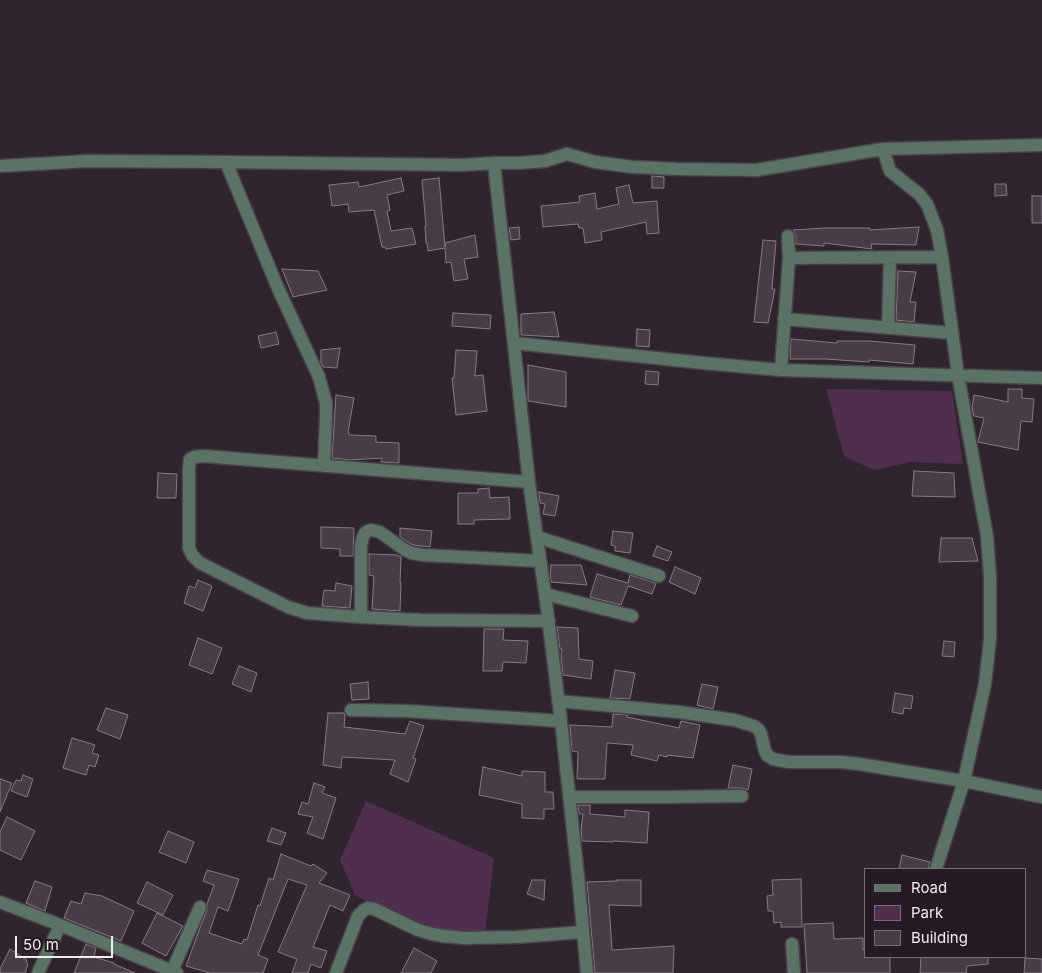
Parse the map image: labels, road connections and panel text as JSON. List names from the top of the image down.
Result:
{
  "legend": ["Road", "Park", "Building"],
  "scale_bar": "50 m"
}
